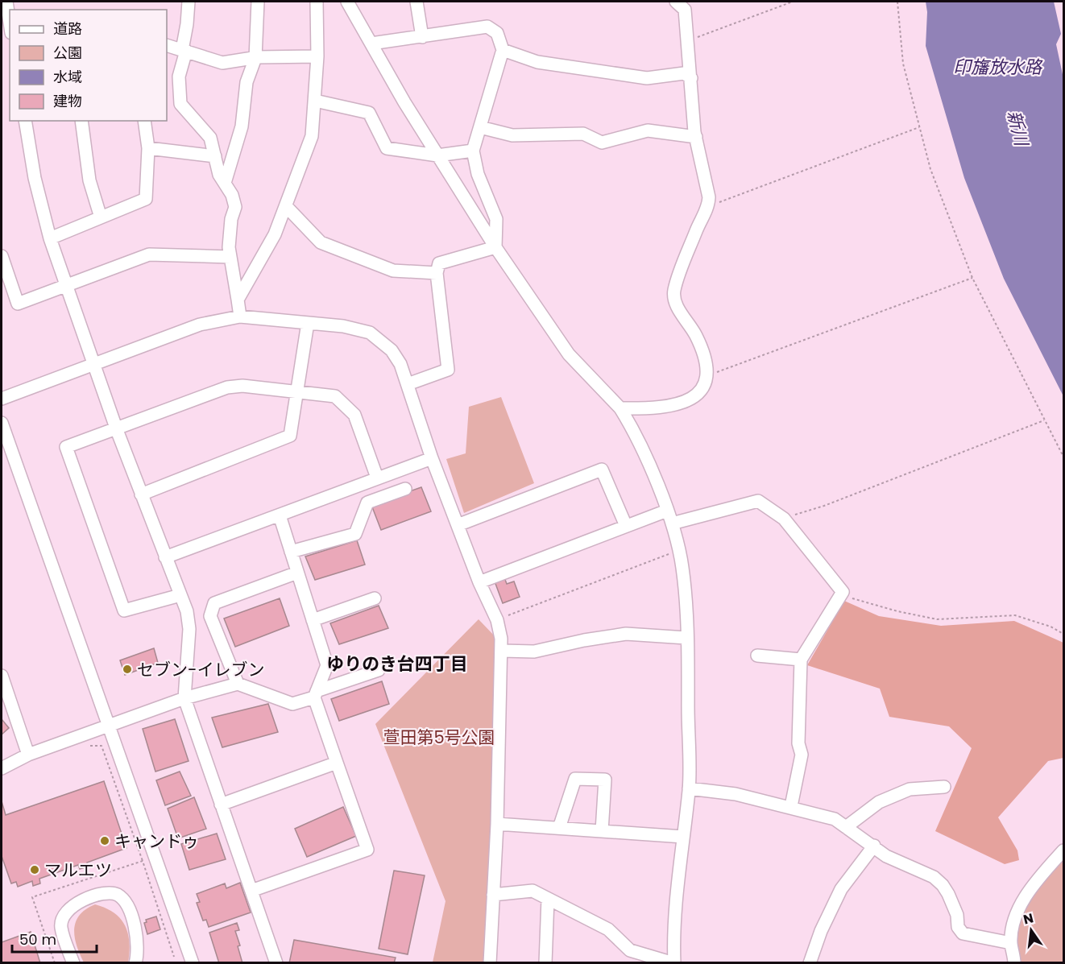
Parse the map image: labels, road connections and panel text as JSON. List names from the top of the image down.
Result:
{
  "districts": ["ゆりのき台四丁目"],
  "water": ["印旛放水路", "新川"],
  "parks": ["萱田第5号公園"],
  "places": ["セブン-イレブン", "キャンドゥ", "マルエツ"],
  "legend": [
    "道路",
    "公園",
    "水域",
    "建物"
  ],
  "scale_bar": "50 m",
  "north": "top"
}
